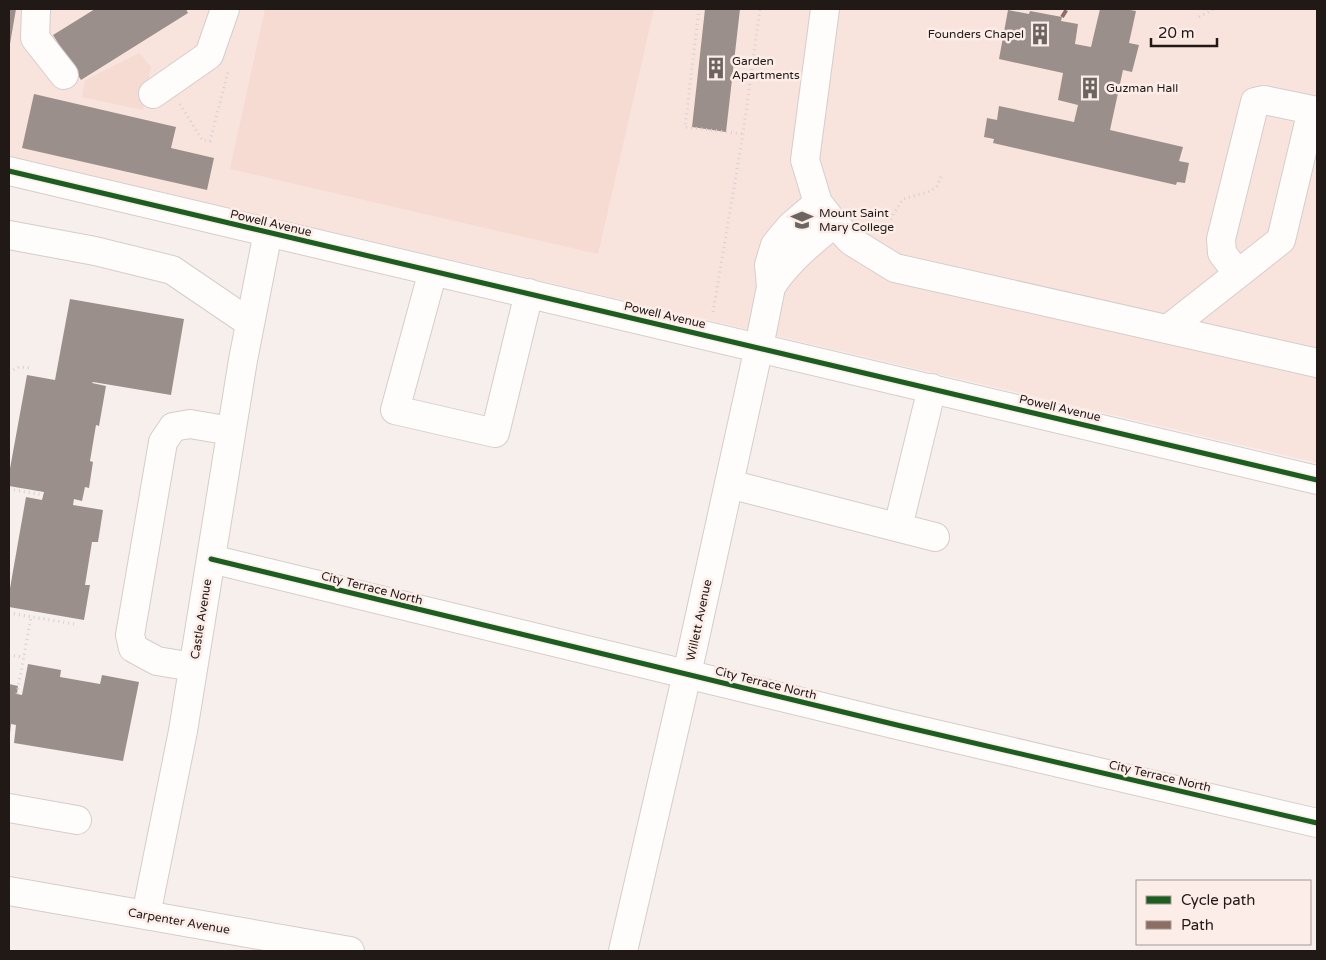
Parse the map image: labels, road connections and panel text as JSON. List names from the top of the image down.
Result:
{
  "streets": {
    "street": [
      "Powell Avenue",
      "City Terrace North",
      "Castle Avenue",
      "Willett Avenue",
      "Carpenter Avenue"
    ]
  },
  "crossings": [
    ["Powell Avenue", "Castle Avenue"],
    ["Powell Avenue", "Willett Avenue"],
    ["City Terrace North", "Castle Avenue"],
    ["City Terrace North", "Willett Avenue"],
    ["Castle Avenue", "Carpenter Avenue"]
  ],
  "places": {
    "building": ["Founders Chapel", "Garden Apartments", "Guzman Hall"],
    "school or university": ["Mount Saint Mary College"]
  },
  "legend": ["Cycle path", "Path"],
  "scale_bar": "20 m"
}
